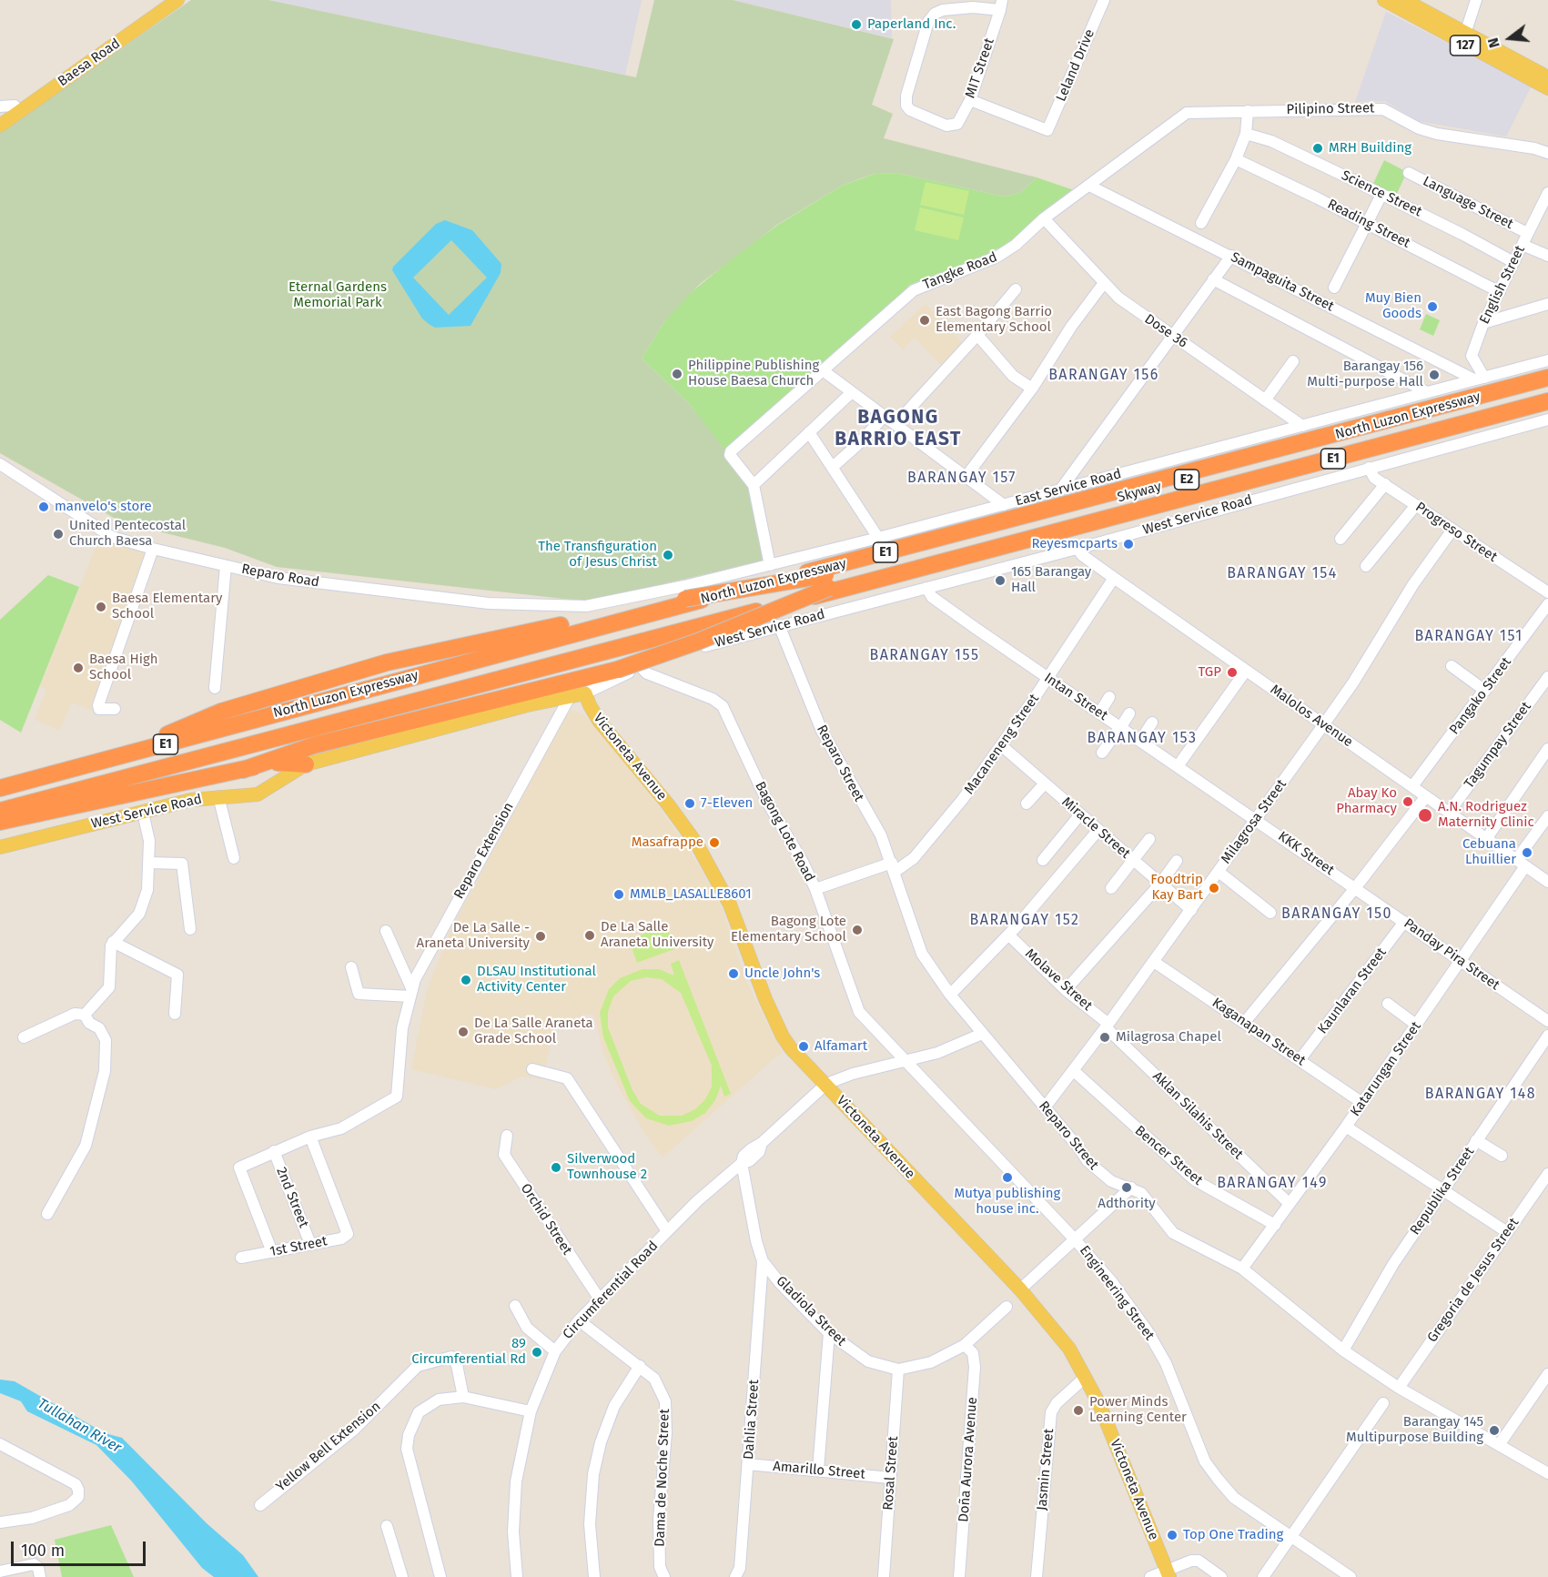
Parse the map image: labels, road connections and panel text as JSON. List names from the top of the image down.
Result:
{
  "streets": {
    "highway": [
      "North Luzon Expressway",
      "E1",
      "E2",
      "Skyway"
    ],
    "main road": [
      "127",
      "Baesa Road",
      "West Service Road",
      "Victoneta Avenue"
    ],
    "street": [
      "Leland Drive",
      "MIT Street",
      "Pilipino Street",
      "Science Street",
      "Language Street",
      "Reading Street",
      "Tangke Road",
      "Sampaguita Street",
      "English Street",
      "Dose 36",
      "East Service Road",
      "Progreso Street",
      "Reparo Road",
      "Pangako Street",
      "Intan Street",
      "Malolos Avenue",
      "Macaneneng Street",
      "Tagumpay Street",
      "Reparo Street",
      "Milagrosa Street",
      "Miracle Street",
      "Bagong Lote Road",
      "Reparo Extension",
      "KKK Street",
      "Panday Pira Street",
      "Molave Street",
      "Kaunlaran Street",
      "Kaganapan Street",
      "Katarungan Street",
      "Aklan Silahis Street",
      "Bencer Street",
      "Republika Street",
      "2nd Street",
      "Orchid Street",
      "1st Street",
      "Gregoria de Jesus Street",
      "Circumferential Road",
      "Engineering Street",
      "Gladiola Street",
      "Dahlia Street",
      "Yellow Bell Extension",
      "Doña Aurora Avenue",
      "Jasmin Street",
      "Amarillo Street",
      "Rosal Street",
      "Dama de Noche Street"
    ]
  },
  "crossings": [
    ["Leland Drive", "MIT Street"],
    ["Pilipino Street", "Tangke Road"],
    ["Science Street", "English Street"],
    ["Language Street", "English Street"],
    ["Reading Street", "English Street"],
    ["Tangke Road", "Sampaguita Street"],
    ["Tangke Road", "Dose 36"],
    ["Sampaguita Street", "English Street"],
    ["Sampaguita Street", "East Service Road"],
    ["English Street", "East Service Road"],
    ["Dose 36", "East Service Road"],
    ["North Luzon Expressway", "Skyway"],
    ["East Service Road", "Reparo Road"],
    ["West Service Road", "Progreso Street"],
    ["West Service Road", "Intan Street"],
    ["West Service Road", "Malolos Avenue"],
    ["West Service Road", "Victoneta Avenue"],
    ["West Service Road", "Reparo Street"],
    ["West Service Road", "Bagong Lote Road"],
    ["West Service Road", "Reparo Extension"],
    ["Progreso Street", "Milagrosa Street"],
    ["Pangako Street", "Malolos Avenue"],
    ["Intan Street", "Macaneneng Street"],
    ["Intan Street", "Milagrosa Street"],
    ["Intan Street", "KKK Street"],
    ["Malolos Avenue", "Macaneneng Street"],
    ["Malolos Avenue", "Tagumpay Street"],
    ["Malolos Avenue", "Milagrosa Street"],
    ["Malolos Avenue", "Katarungan Street"],
    ["Macaneneng Street", "Reparo Street"],
    ["Macaneneng Street", "Miracle Street"],
    ["Macaneneng Street", "Bagong Lote Road"],
    ["Victoneta Avenue", "Circumferential Road"],
    ["Victoneta Avenue", "Jasmin Street"],
    ["Reparo Street", "Milagrosa Street"],
    ["Reparo Street", "Katarungan Street"],
    ["Reparo Street", "Republika Street"],
    ["Reparo Street", "Gregoria de Jesus Street"],
    ["Reparo Street", "Circumferential Road"],
    ["Milagrosa Street", "Miracle Street"],
    ["Milagrosa Street", "KKK Street"],
    ["Milagrosa Street", "Molave Street"],
    ["Milagrosa Street", "Kaganapan Street"],
    ["Milagrosa Street", "Aklan Silahis Street"],
    ["Milagrosa Street", "Bencer Street"],
    ["Bagong Lote Road", "Circumferential Road"],
    ["Bagong Lote Road", "Engineering Street"],
    ["Reparo Extension", "2nd Street"],
    ["Reparo Extension", "1st Street"],
    ["KKK Street", "Panday Pira Street"],
    ["Panday Pira Street", "Kaunlaran Street"],
    ["Panday Pira Street", "Katarungan Street"],
    ["Molave Street", "Aklan Silahis Street"],
    ["Kaunlaran Street", "Kaganapan Street"],
    ["Kaganapan Street", "Katarungan Street"],
    ["Katarungan Street", "Aklan Silahis Street"],
    ["Katarungan Street", "Bencer Street"],
    ["2nd Street", "1st Street"],
    ["Orchid Street", "Circumferential Road"],
    ["Circumferential Road", "Engineering Street"],
    ["Circumferential Road", "Gladiola Street"],
    ["Circumferential Road", "Dama de Noche Street"],
    ["Gladiola Street", "Dahlia Street"],
    ["Gladiola Street", "Doña Aurora Avenue"],
    ["Gladiola Street", "Rosal Street"],
    ["Dahlia Street", "Amarillo Street"],
    ["Amarillo Street", "Rosal Street"]
  ],
  "districts": [
    "BARANGAY 156",
    "BAGONG BARRIO EAST",
    "BARANGAY 157",
    "BARANGAY 154",
    "BARANGAY 151",
    "BARANGAY 155",
    "BARANGAY 153",
    "BARANGAY 150",
    "BARANGAY 152",
    "BARANGAY 148",
    "BARANGAY 149"
  ],
  "water": ["Tullahan River"],
  "parks": ["Eternal Gardens Memorial Park"],
  "places": [
    "Paperland Inc.",
    "MRH Building",
    "Muy Bien Goods",
    "East Bagong Barrio Elementary School",
    "Philippine Publishing House Baesa Church",
    "Barangay 156 Multi-purpose Hall",
    "manvelo's store",
    "United Pentecostal Church Baesa",
    "Reyesmcparts",
    "The Transfiguration of Jesus Christ",
    "165 Barangay Hall",
    "Baesa Elementary School",
    "Baesa High School",
    "TGP",
    "Abay Ko Pharmacy",
    "7-Eleven",
    "A.N. Rodriguez Maternity Clinic",
    "Masafrappe",
    "Cebuana Lhuillier",
    "Foodtrip Kay Bart",
    "MMLB_LASALLE8601",
    "Bagong Lote Elementary School",
    "De La Salle Araneta University",
    "De La Salle - Araneta University",
    "Uncle John's",
    "DLSAU Institutional Activity Center",
    "De La Salle Araneta Grade School",
    "Milagrosa Chapel",
    "Alfamart",
    "Silverwood Townhouse 2",
    "Mutya publishing house inc.",
    "Adthority",
    "89 Circumferential Rd",
    "Power Minds Learning Center",
    "Barangay 145 Multipurpose Building",
    "Top One Trading"
  ],
  "scale_bar": "100 m",
  "north": "left"
}
